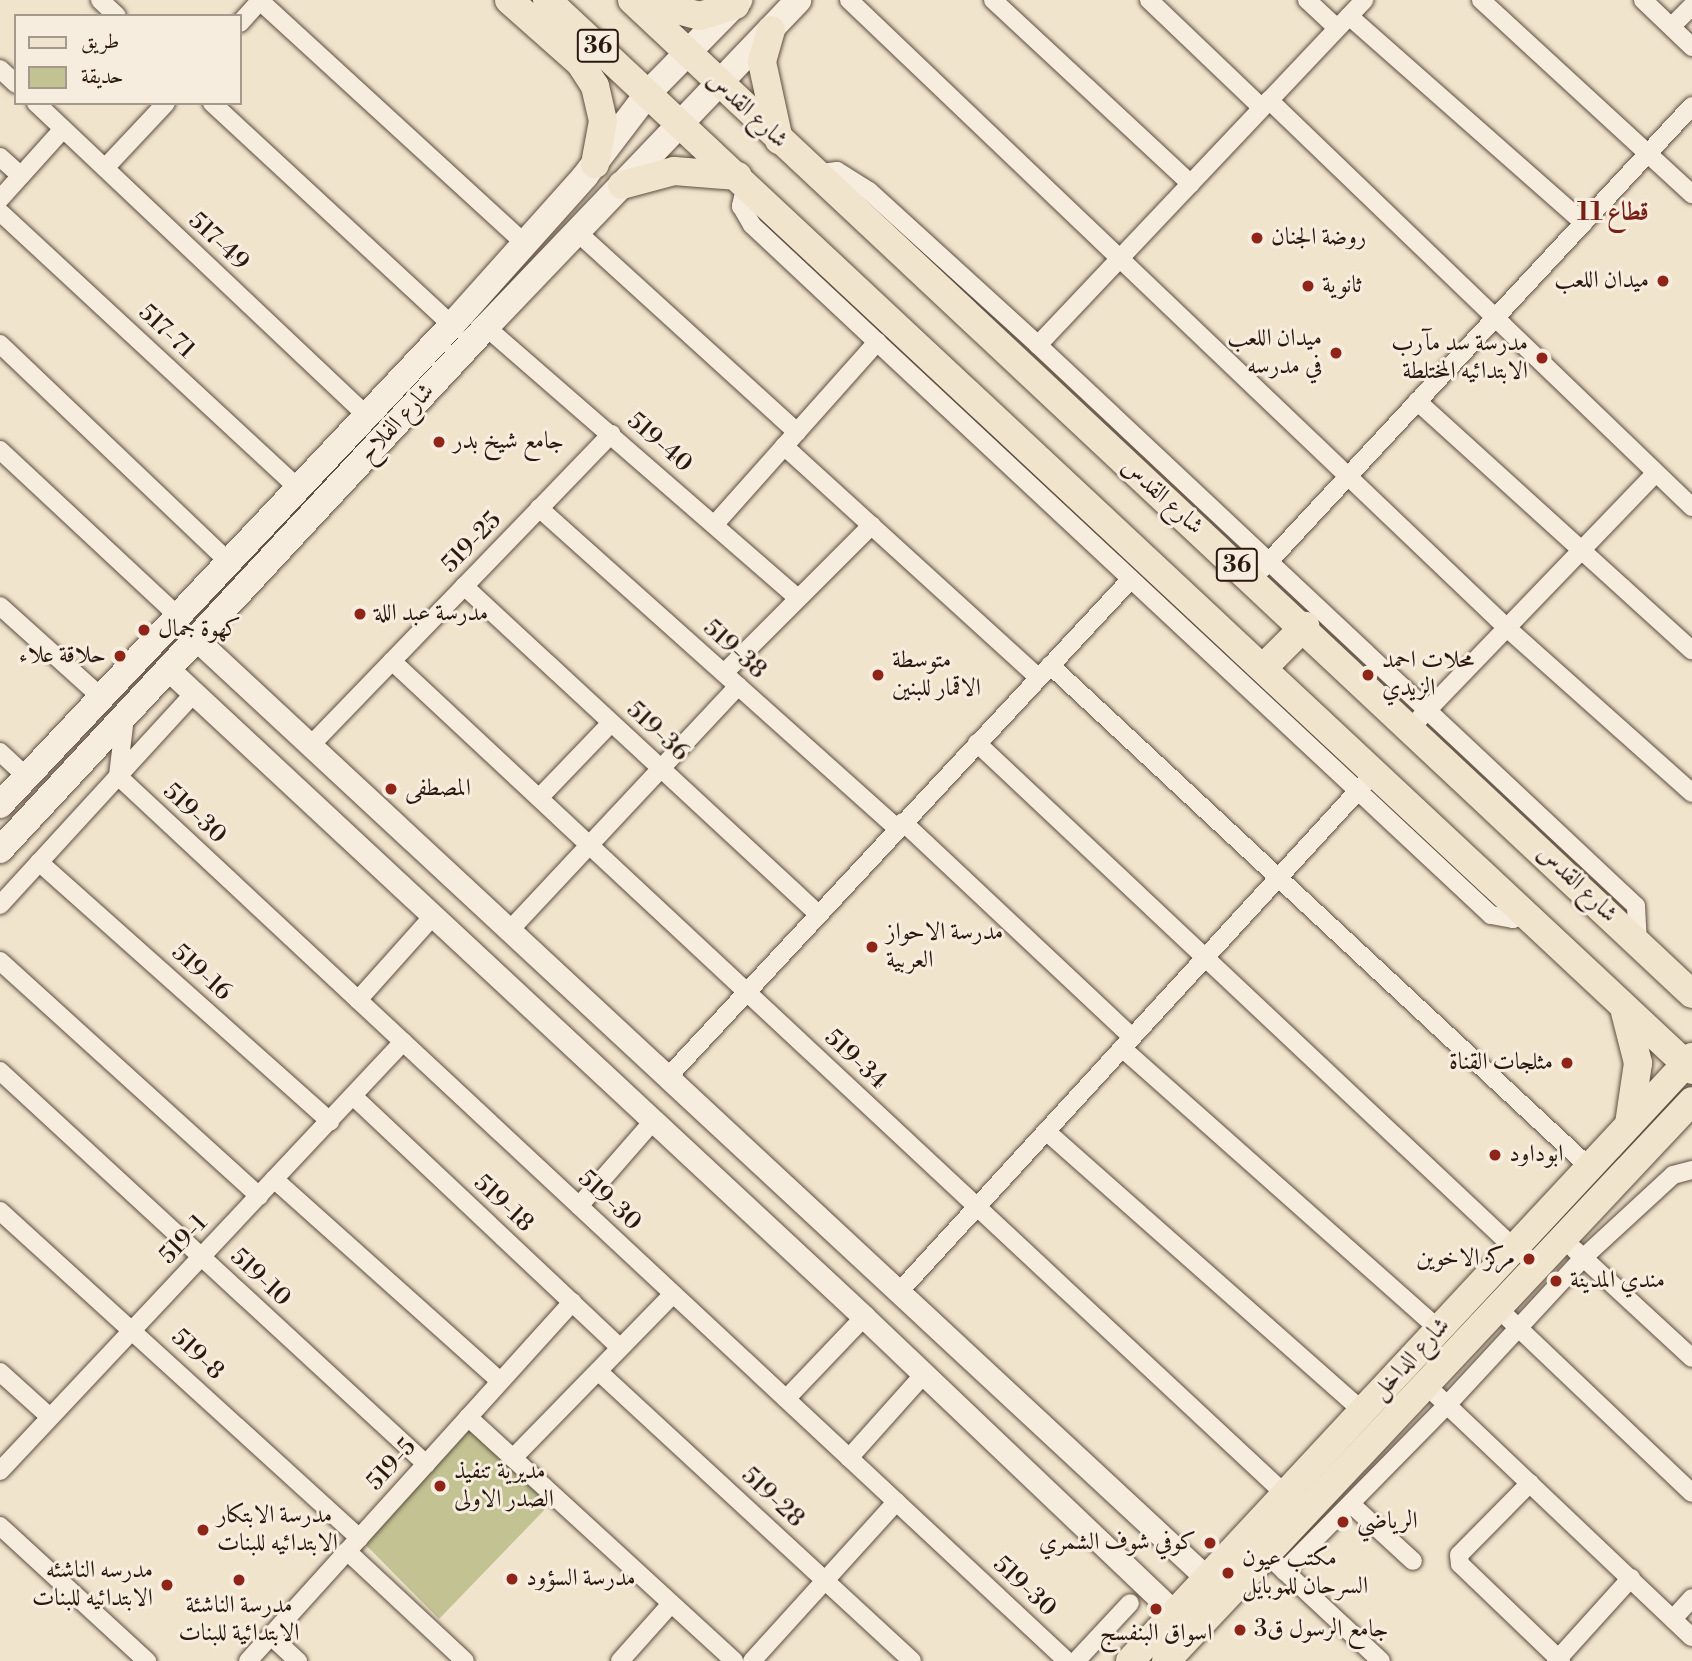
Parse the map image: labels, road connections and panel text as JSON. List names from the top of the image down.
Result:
{
  "streets": {
    "main road": [
      "36",
      "شارع القدس",
      "شارع الفلاح",
      "شارع الداخل"
    ],
    "street": [
      "517-49",
      "517-71",
      "519-40",
      "519-25",
      "519-38",
      "519-36",
      "519-30",
      "519-16",
      "519-34",
      "519-18",
      "519-1",
      "519-10",
      "519-8",
      "519-5",
      "519-28"
    ]
  },
  "crossings": [
    ["36", "شارع الفلاح"],
    ["36", "شارع الداخل"],
    ["شارع القدس", "شارع الفلاح"],
    ["517-49", "شارع الفلاح"],
    ["517-71", "شارع الفلاح"],
    ["شارع الفلاح", "519-40"],
    ["519-40", "519-25"],
    ["519-25", "519-38"],
    ["519-25", "519-36"],
    ["519-25", "519-34"],
    ["519-38", "شارع الداخل"],
    ["519-30", "519-1"],
    ["519-16", "519-1"],
    ["519-34", "شارع الداخل"],
    ["519-18", "519-1"],
    ["519-18", "519-5"],
    ["519-1", "519-10"],
    ["519-1", "519-8"],
    ["519-10", "519-5"],
    ["519-8", "519-5"]
  ],
  "districts": ["قطاع 11"],
  "places": [
    "روضة الجنان",
    "ميدان اللعب",
    "ثانوية",
    "ميدان اللعب في مدرسه",
    "مدرسة سد مآرب الابتدائيه المختلطة",
    "جامع شيخ بدر",
    "مدرسة عبد اللة",
    "كهوة جمال",
    "حلاقة علاء",
    "متوسطة الاقمار للبنين",
    "محلات احمد الزيدي",
    "المصطفى",
    "مدرسة الاحواز العربية",
    "مثلجات القناة",
    "ابوداود",
    "مركز الاخوين",
    "مندي المدينة",
    "مديرية تنفيذ الصدر الاولى",
    "الرياضي",
    "مدرسة الابتكار الابتدائيه للبنات",
    "كوفي شوف الشمري",
    "مكتب عيون السرحان للموبايل",
    "مدرسة السؤود",
    "مدرسة الناشئة الابتدائية للبنات",
    "مدرسه الناشئه الابتدائيه للبنات",
    "اسواق البنفسج",
    "جامع الرسول ق3"
  ],
  "legend": ["طريق", "حديقة"]
}
